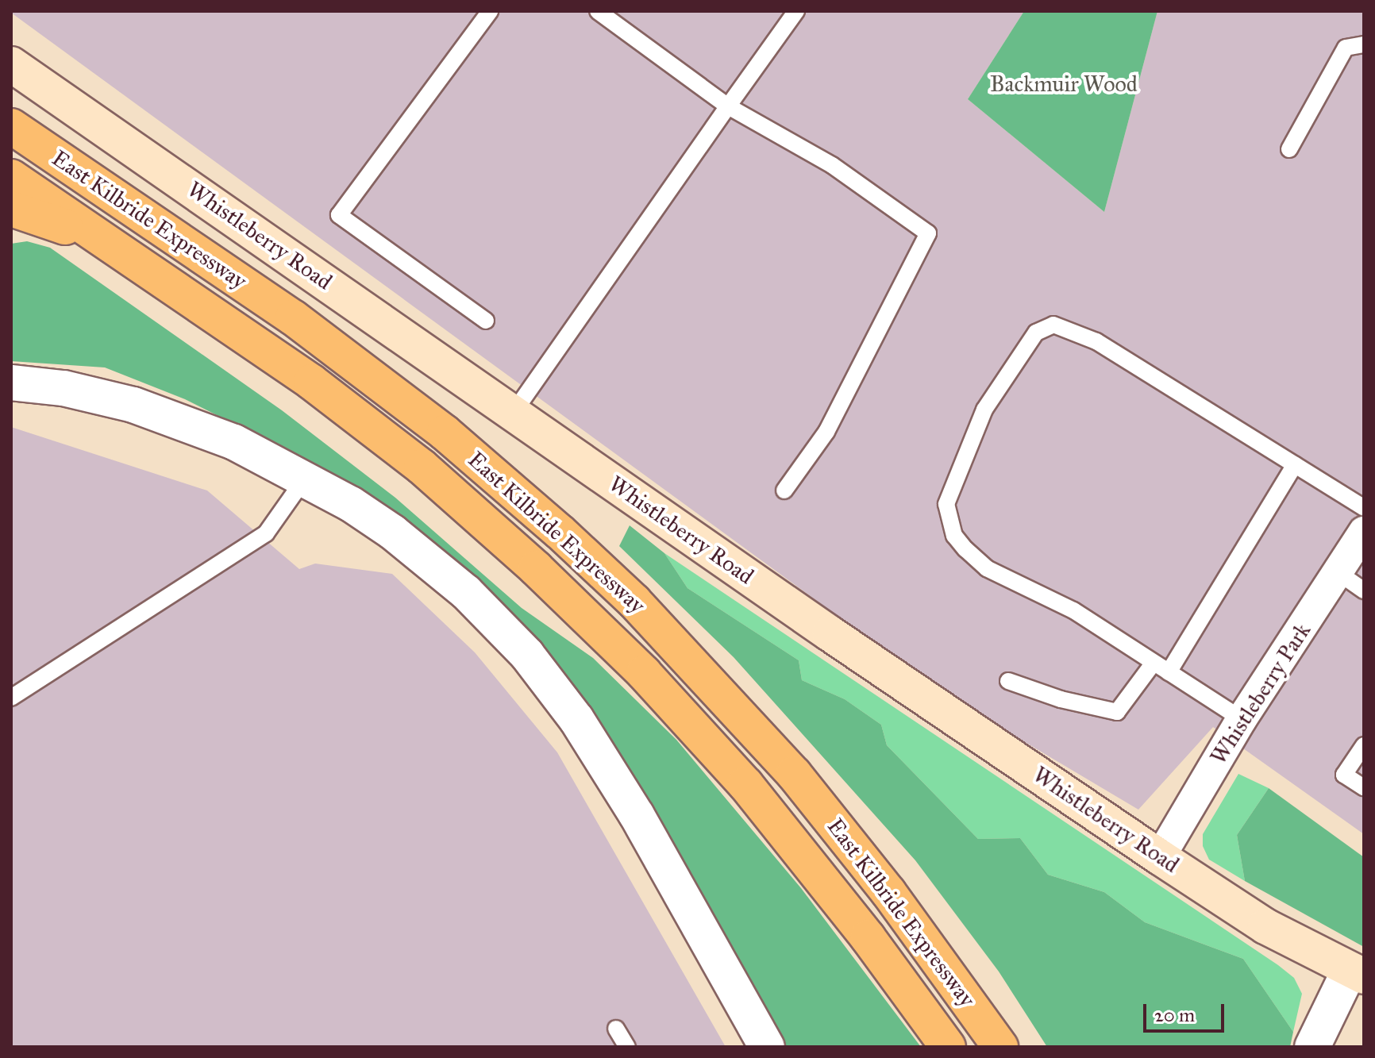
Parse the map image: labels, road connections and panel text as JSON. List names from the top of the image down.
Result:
{
  "streets": {
    "highway": ["East Kilbride Expressway"],
    "main road": ["Whistleberry Road"],
    "street": ["Whistleberry Park"]
  },
  "crossings": [
    ["Whistleberry Road", "Whistleberry Park"]
  ],
  "parks": ["Backmuir Wood"],
  "scale_bar": "20 m"
}
